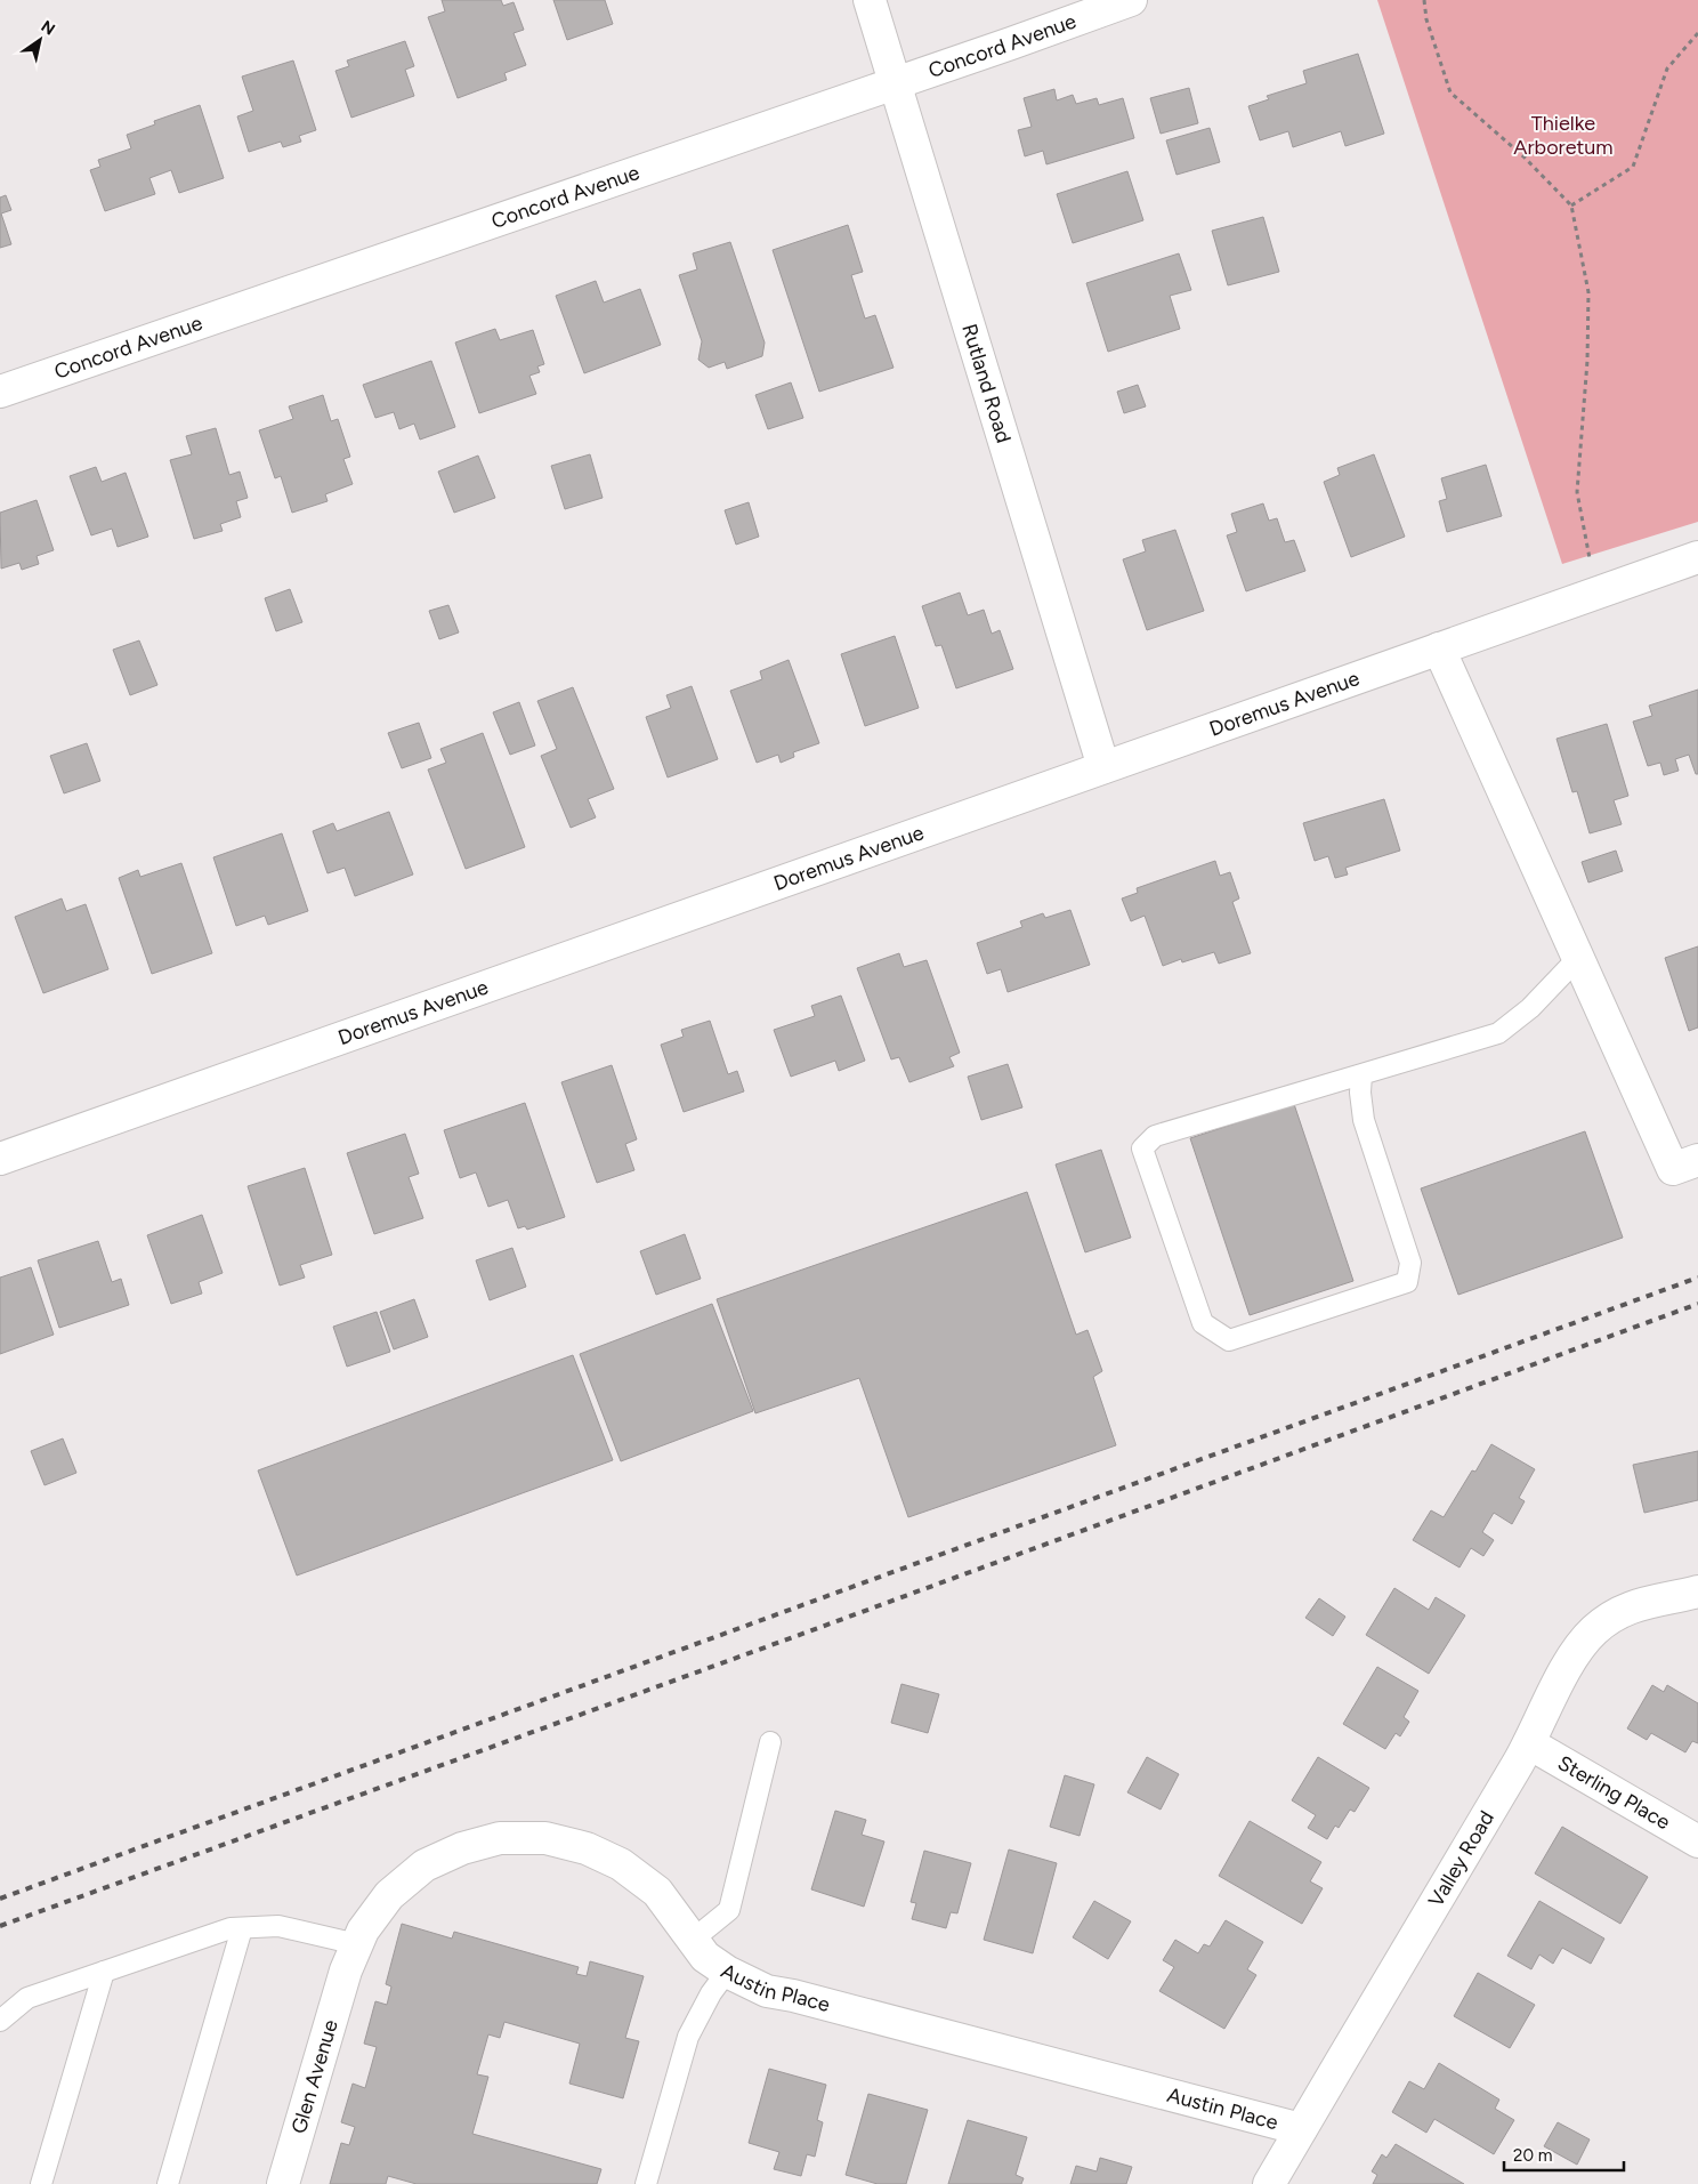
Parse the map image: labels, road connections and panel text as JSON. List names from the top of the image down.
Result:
{
  "streets": {
    "street": [
      "Concord Avenue",
      "Rutland Road",
      "Doremus Avenue",
      "Sterling Place",
      "Valley Road",
      "Austin Place",
      "Glen Avenue"
    ]
  },
  "crossings": [
    ["Concord Avenue", "Rutland Road"],
    ["Rutland Road", "Doremus Avenue"],
    ["Sterling Place", "Valley Road"],
    ["Valley Road", "Austin Place"],
    ["Austin Place", "Glen Avenue"]
  ],
  "parks": ["Thielke Arboretum"],
  "scale_bar": "20 m",
  "north": "top right"
}
